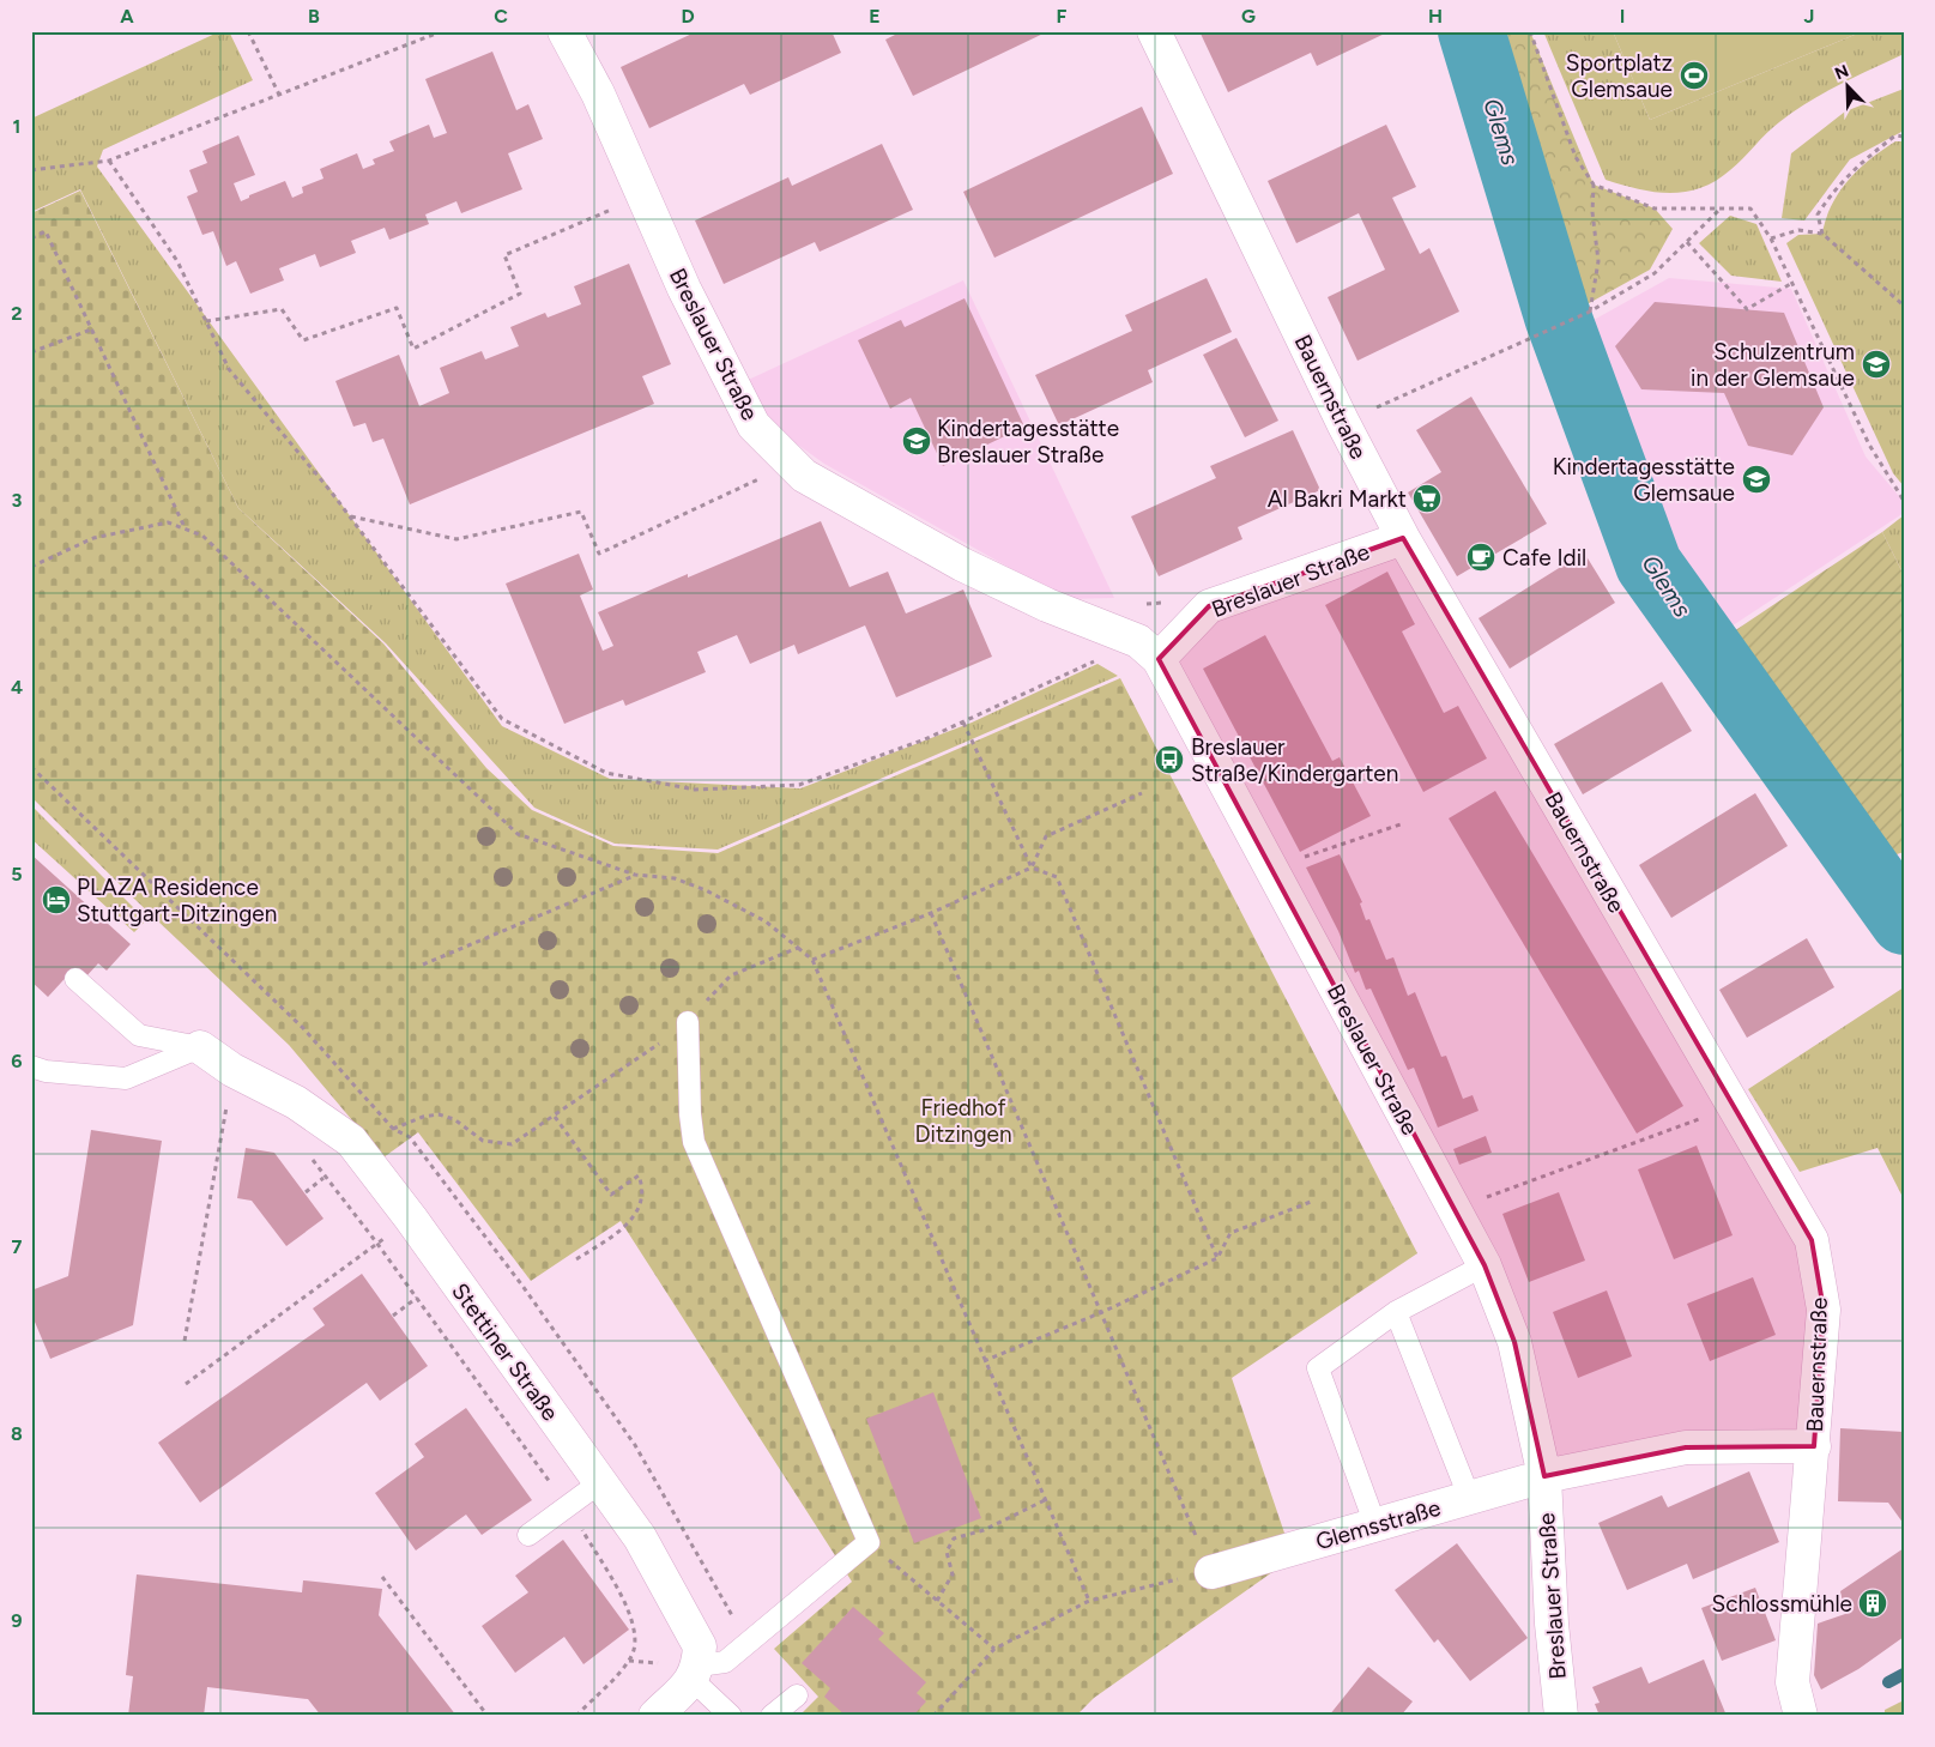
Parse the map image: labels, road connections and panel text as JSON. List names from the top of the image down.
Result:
{
  "streets": {
    "street": [
      "Breslauer Straße",
      "Bauernstraße",
      "Stettiner Straße",
      "Glemsstraße"
    ]
  },
  "crossings": [
    ["Breslauer Straße", "Bauernstraße"],
    ["Breslauer Straße", "Glemsstraße"]
  ],
  "water": ["Glems"],
  "parks": ["Friedhof Ditzingen"],
  "places": {
    "sports": ["Sportplatz Glemsaue"],
    "school or university": ["Schulzentrum in der Glemsaue", "Kindertagesstätte Breslauer Straße", "Kindertagesstätte Glemsaue"],
    "supermarket": ["Al Bakri Markt"],
    "cafe": ["Cafe Idil"],
    "bus stop": ["Breslauer Straße/Kindergarten"],
    "hotel": ["PLAZA Residence Stuttgart-Ditzingen"],
    "building": ["Schlossmühle"]
  },
  "north": "top left",
  "grid": {
    "columns": [
      "A",
      "B",
      "C",
      "D",
      "E",
      "F",
      "G",
      "H",
      "I",
      "J"
    ],
    "rows": [
      "1",
      "2",
      "3",
      "4",
      "5",
      "6",
      "7",
      "8",
      "9"
    ]
  }
}
